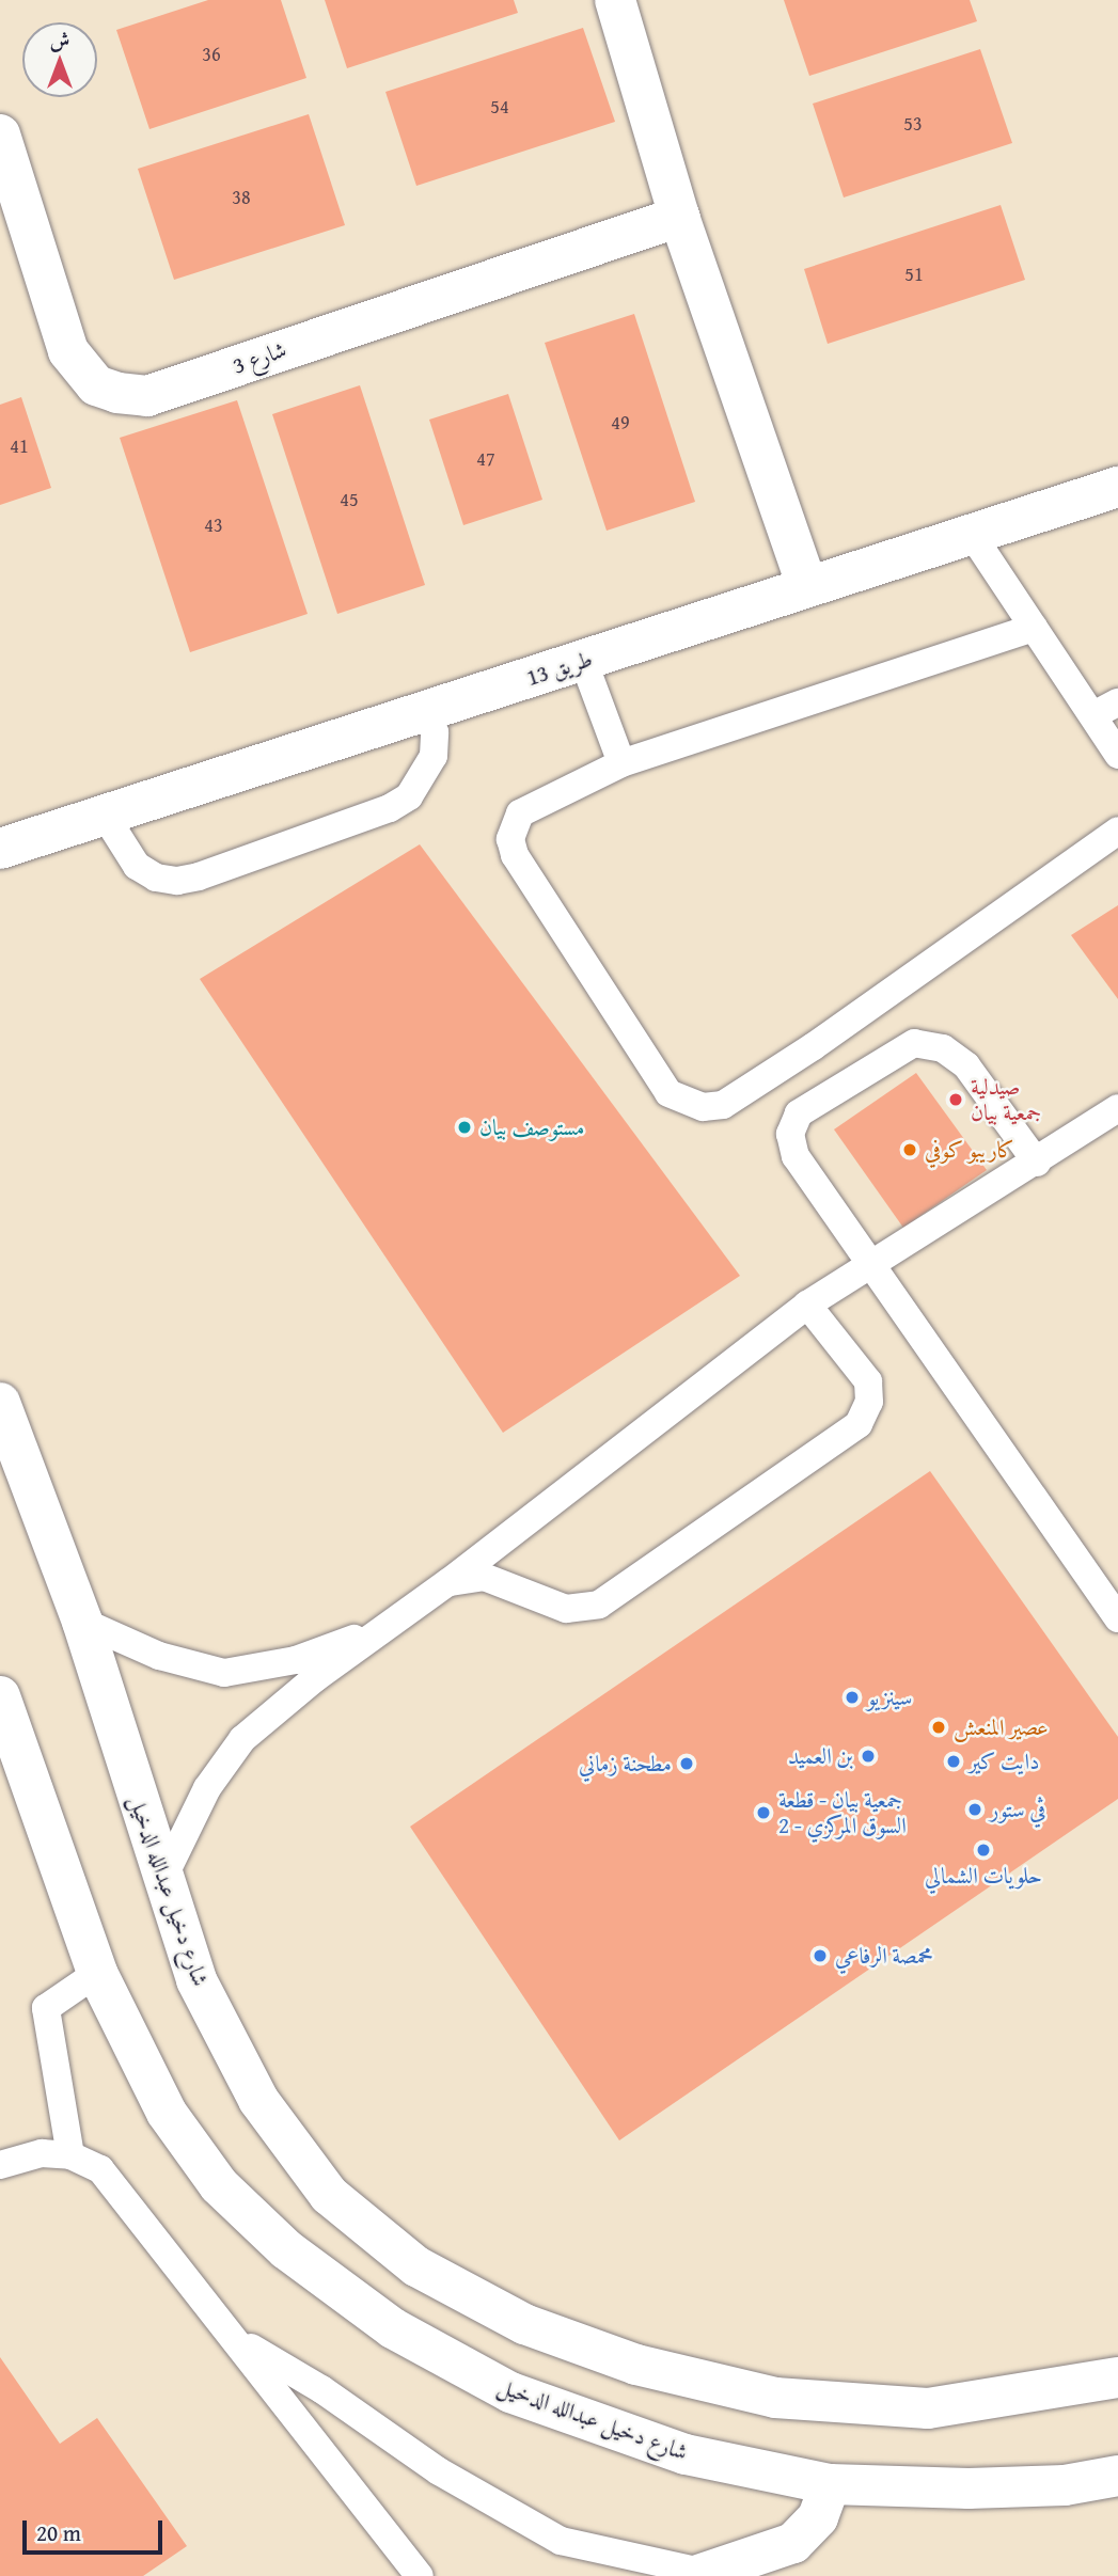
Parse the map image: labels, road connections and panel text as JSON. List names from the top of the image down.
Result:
{
  "streets": {
    "street": ["شارع 3", "طريق 13", "شارع دخيل عبدالله الدخيل"]
  },
  "places": [
    "صيدلية جمعية بيان",
    "مستوصف بيان",
    "كاريبو كوفي",
    "سينزيو",
    "عصير المنعش",
    "بن العميد",
    "دايت كير",
    "مطحنة زماني",
    "ڤي ستور",
    "جمعية بيان - قطعة 2 - السوق المركزي",
    "حلويات الشمالي",
    "محمصة الرفاعي"
  ],
  "house_numbers": [
    "36",
    "54",
    "53",
    "38",
    "51",
    "49",
    "41",
    "47",
    "45",
    "43"
  ],
  "scale_bar": "20 m",
  "north": "top"
}
